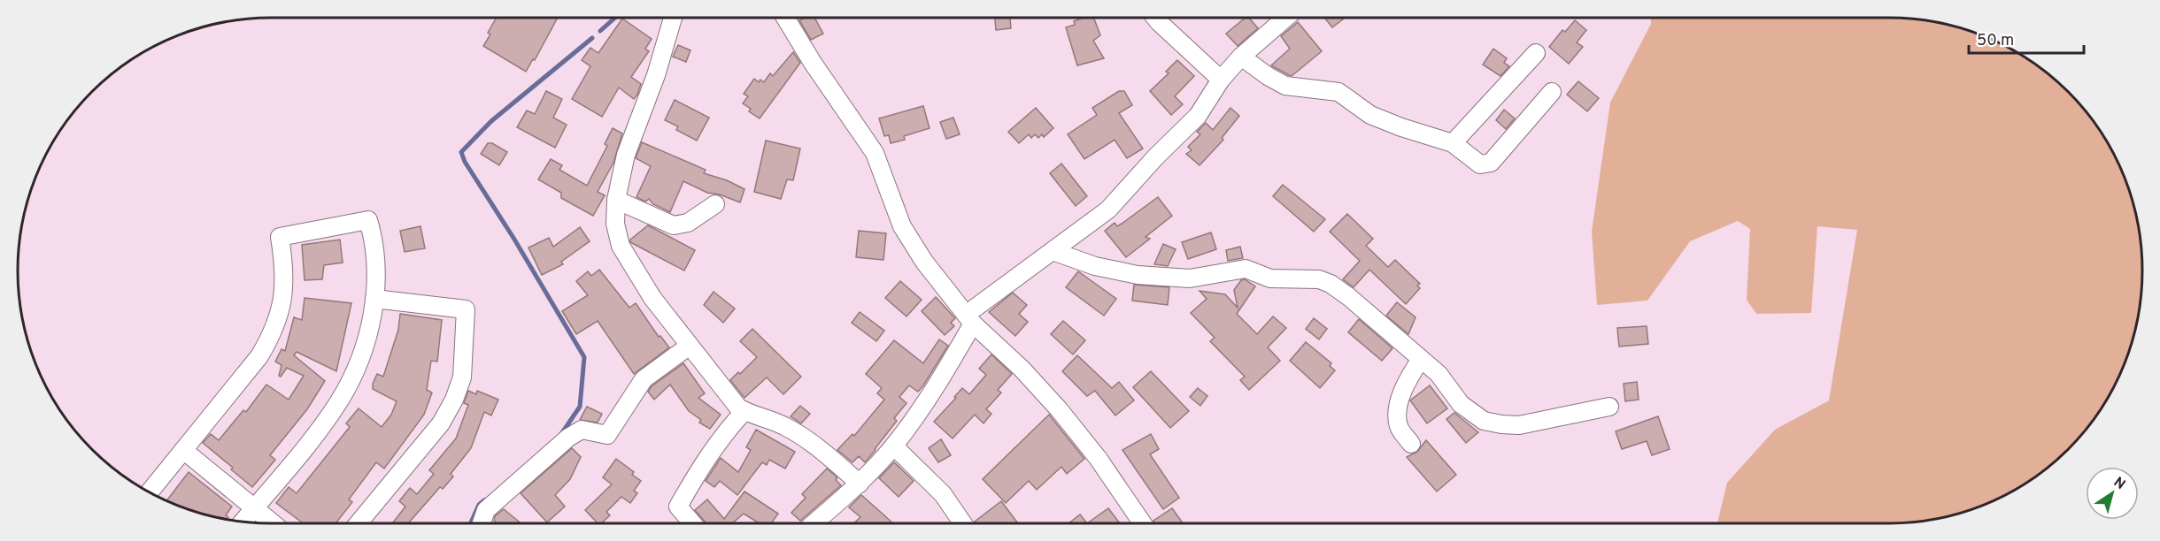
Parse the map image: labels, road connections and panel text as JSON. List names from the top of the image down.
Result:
{
  "scale_bar": "50 m",
  "north": "top right"
}
